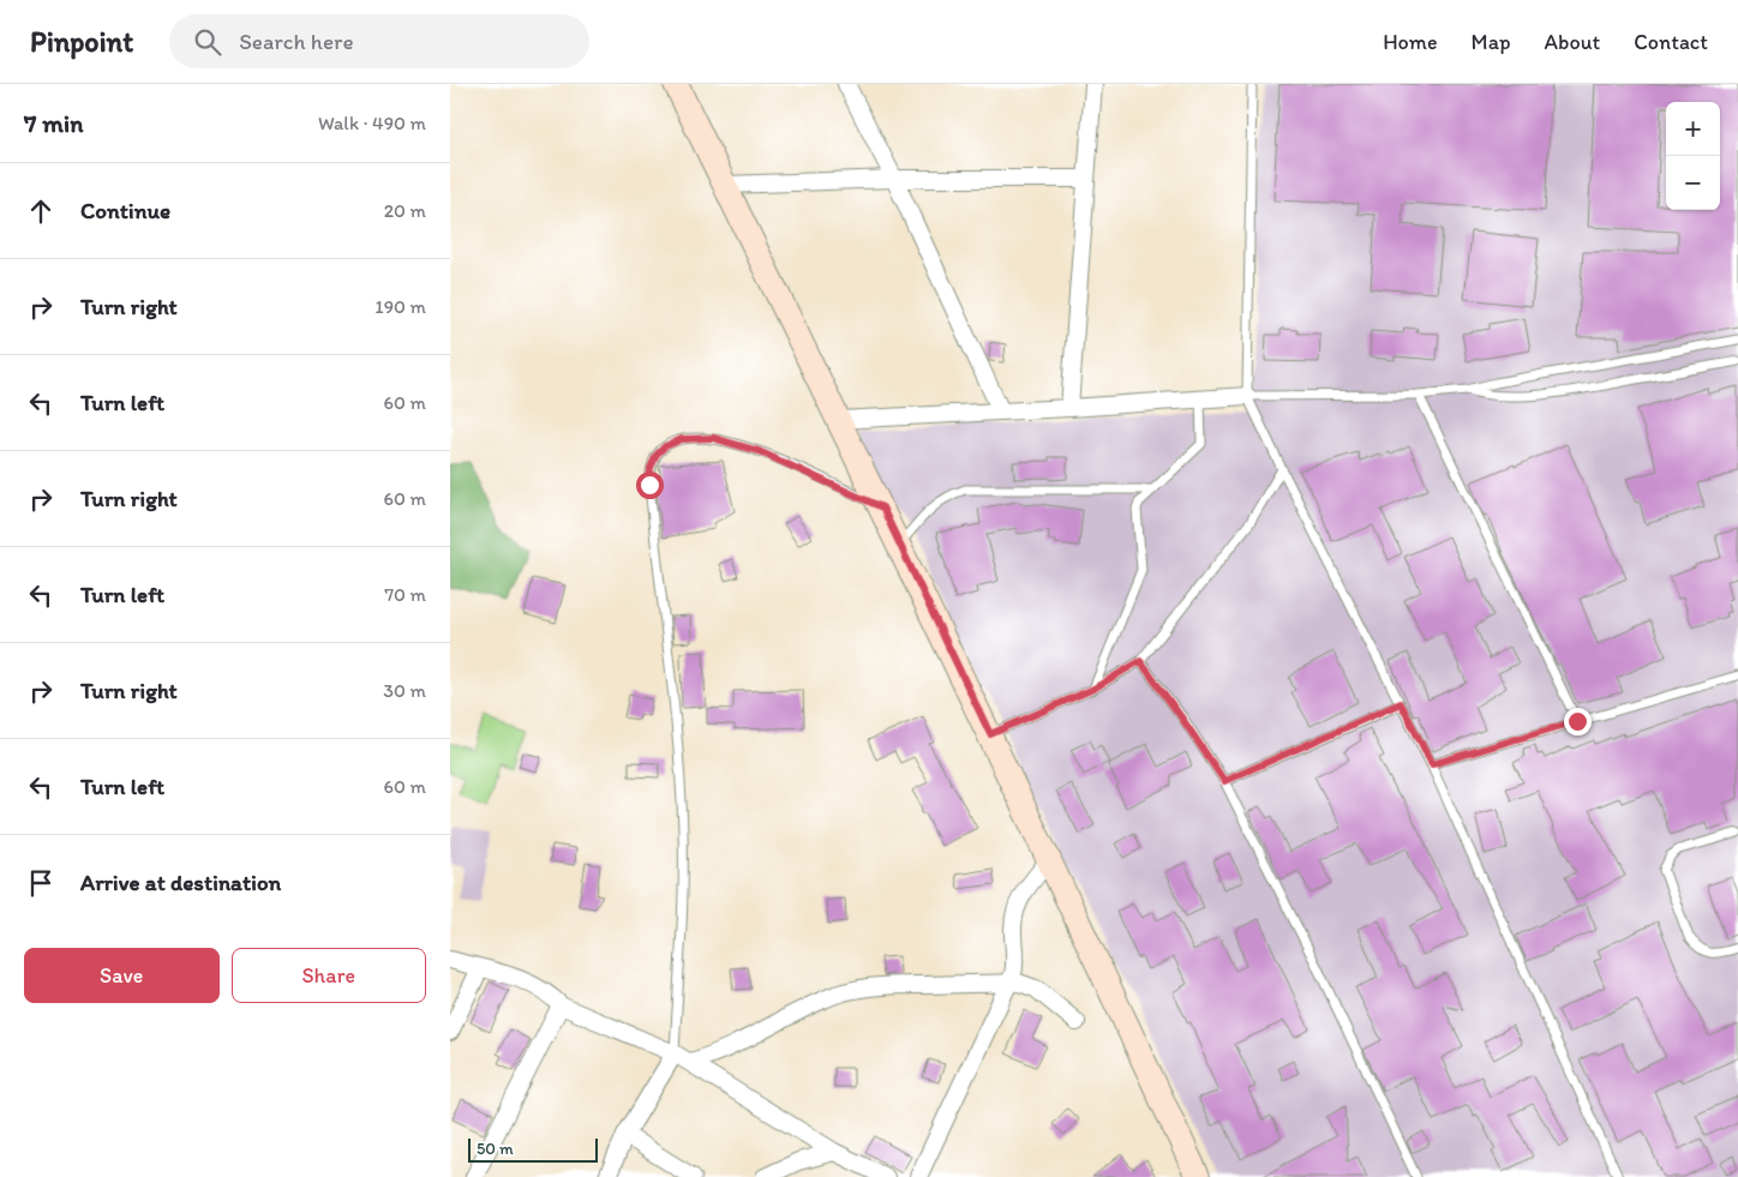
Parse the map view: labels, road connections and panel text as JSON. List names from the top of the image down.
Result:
{
  "scale_bar": "50 m",
  "page": {
    "header": "Pinpoint",
    "search": "Search here",
    "nav": [
      "Home",
      "Map",
      "About",
      "Contact"
    ],
    "heading": ["7 min", "Walk · 490 m"],
    "map_buttons": ["+", "−"],
    "list": [
      ["Continue", "20 m"],
      ["Turn right", "190 m"],
      ["Turn left", "60 m"],
      ["Turn right", "60 m"],
      ["Turn left", "70 m"],
      ["Turn right", "30 m"],
      ["Turn left", "60 m"],
      "Arrive at destination"
    ],
    "buttons": ["Save", "Share"],
    "scale": "50 m"
  }
}
